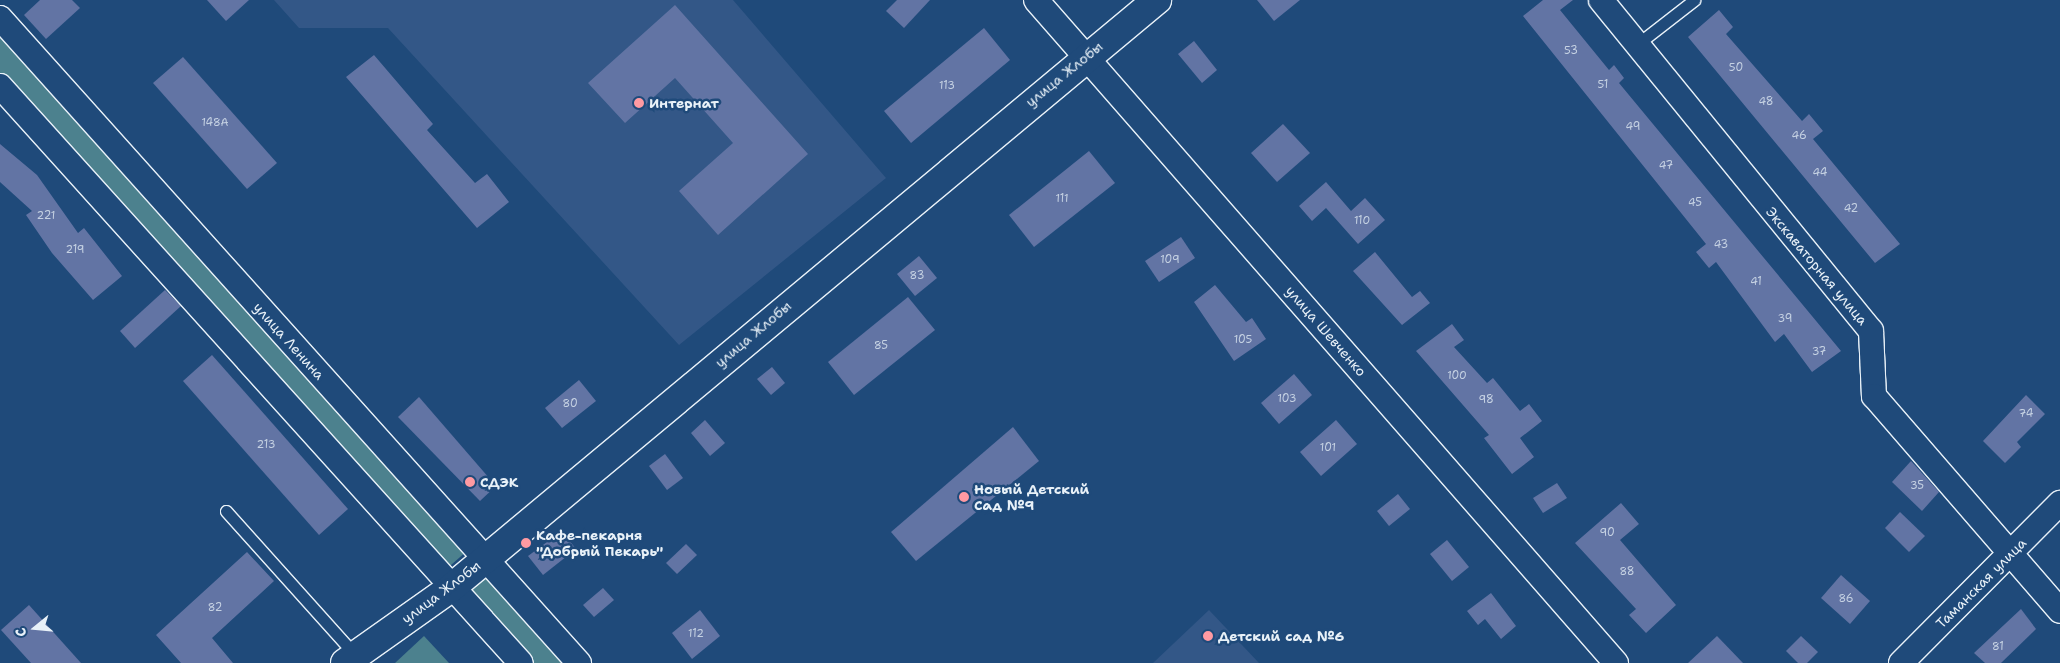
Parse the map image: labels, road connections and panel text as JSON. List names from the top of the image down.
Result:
{
  "streets": {
    "street": [
      "улица Жлобы",
      "Экскаваторная улица",
      "улица Шевченко",
      "улица Ленина",
      "Таманская улица"
    ]
  },
  "crossings": [
    ["улица Жлобы", "улица Шевченко"],
    ["улица Жлобы", "улица Ленина"],
    ["Экскаваторная улица", "Таманская улица"]
  ],
  "places": [
    "Интернат",
    "СДЭК",
    "Новый Детский Сад №9",
    "Кафе-пекарня \"Добрый Пекарь\"",
    "Детский сад №6"
  ],
  "house_numbers": [
    "53",
    "50",
    "51",
    "113",
    "48",
    "148А",
    "49",
    "46",
    "47",
    "44",
    "111",
    "45",
    "42",
    "221",
    "110",
    "43",
    "219",
    "109",
    "83",
    "41",
    "39",
    "105",
    "85",
    "37",
    "100",
    "103",
    "98",
    "80",
    "74",
    "213",
    "101",
    "35",
    "90",
    "88",
    "86",
    "82",
    "112",
    "81"
  ],
  "north": "left"
}
